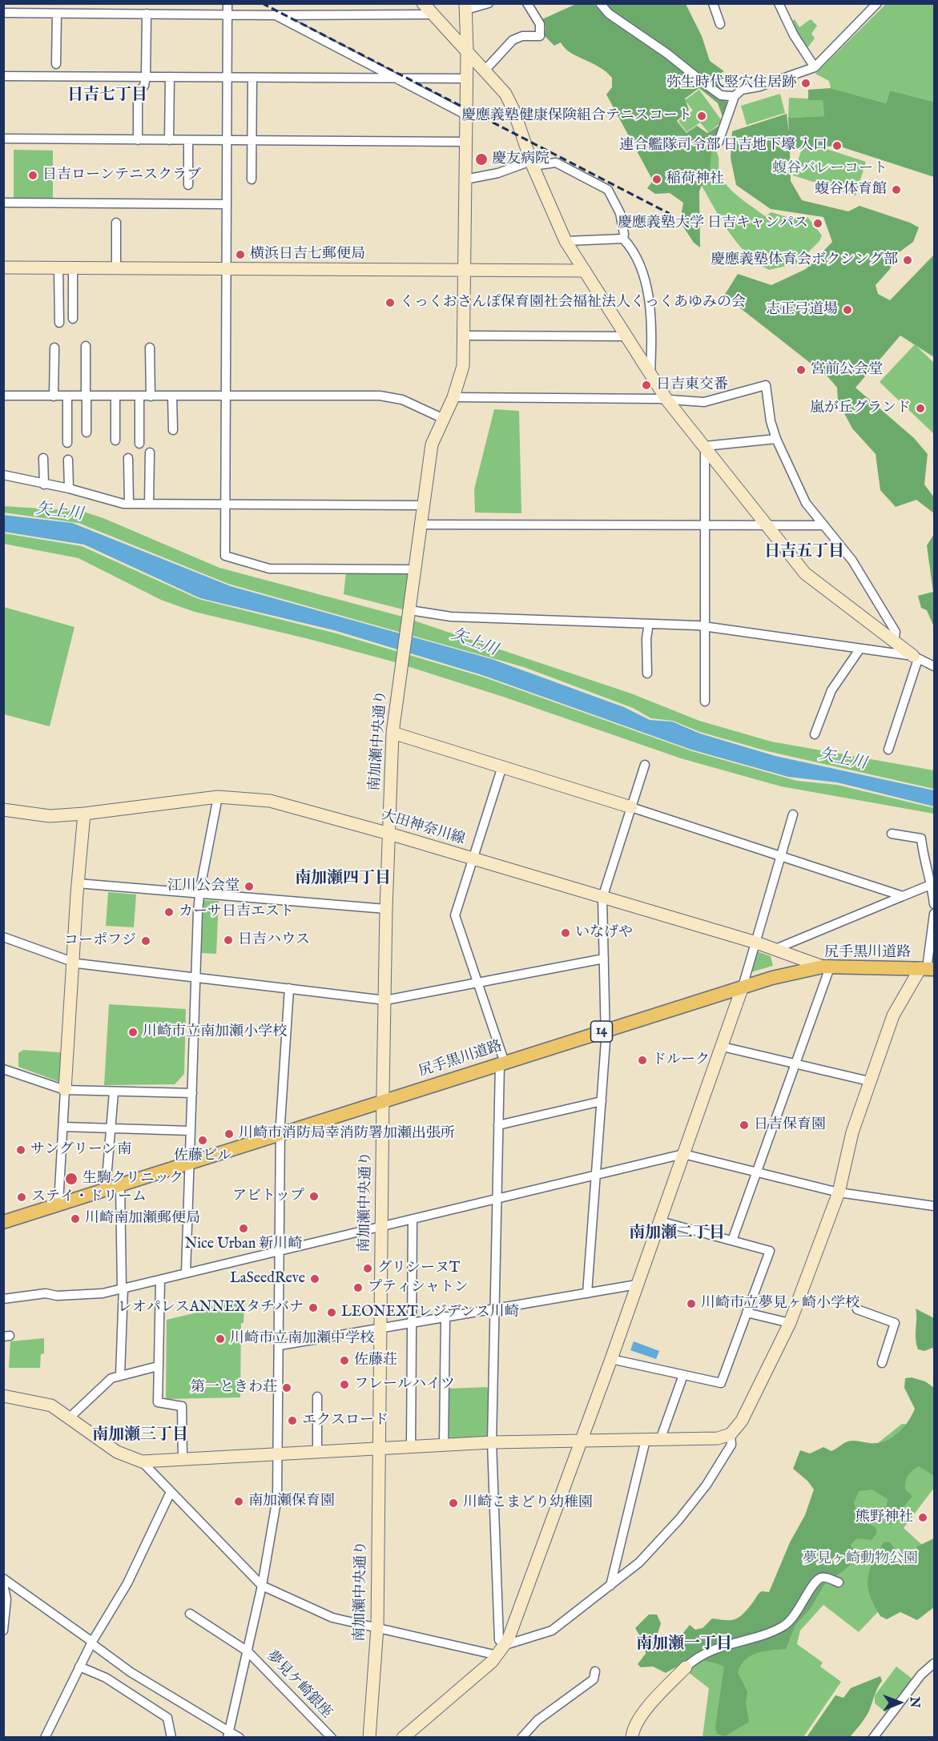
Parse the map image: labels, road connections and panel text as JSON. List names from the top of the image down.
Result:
{
  "streets": {
    "main road": ["尻手黒川道路", "14"],
    "street": ["南加瀬中央通り", "大田神奈川線", "夢見ケ崎銀座"]
  },
  "crossings": [
    ["南加瀬中央通り", "大田神奈川線"],
    ["南加瀬中央通り", "尻手黒川道路"],
    ["大田神奈川線", "尻手黒川道路"],
    ["尻手黒川道路", "夢見ケ崎銀座"]
  ],
  "districts": [
    "日吉七丁目",
    "日吉五丁目",
    "南加瀬四丁目",
    "南加瀬二丁目",
    "南加瀬三丁目",
    "南加瀬一丁目"
  ],
  "water": ["矢上川"],
  "parks": ["蝮谷バレーコート", "夢見ヶ崎動物公園"],
  "places": [
    "弥生時代竪穴住居跡",
    "慶應義塾健康保険組合テニスコート",
    "連合艦隊司令部 日吉地下壕 入口",
    "慶友病院",
    "日吉ローンテニスクラブ",
    "稲荷神社",
    "蝮谷体育館",
    "慶應義塾大学 日吉キャンパス",
    "横浜日吉七郵便局",
    "慶應義塾体育会ボクシング部",
    "くっくおさんぽ保育園社会福祉法人くっくあゆみの会",
    "志正弓道場",
    "宮前公会堂",
    "日吉東交番",
    "嵐が丘グランド",
    "江川公会堂",
    "カーサ日吉エスト",
    "いなげや",
    "日吉ハウス",
    "コーポフジ",
    "川崎市立南加瀬小学校",
    "ドルーク",
    "日吉保育園",
    "川崎市消防局幸消防署加瀬出張所",
    "佐藤ビル",
    "サングリーン南",
    "生駒クリニック",
    "アビトップ",
    "ステイ・ドリーム",
    "川崎南加瀬郵便局",
    "Nice Urban 新川崎",
    "グリシーヌT",
    "LaSeedReve",
    "プティシャトン",
    "川崎市立夢見ヶ崎小学校",
    "レオパレスANNEXタチバナ",
    "LEONEXTレジデンス川崎",
    "川崎市立南加瀬中学校",
    "佐藤荘",
    "フレールハイツ",
    "第一ときわ荘",
    "エクスロード",
    "南加瀬保育園",
    "川崎こまどり幼稚園",
    "熊野神社"
  ],
  "north": "right"
}
